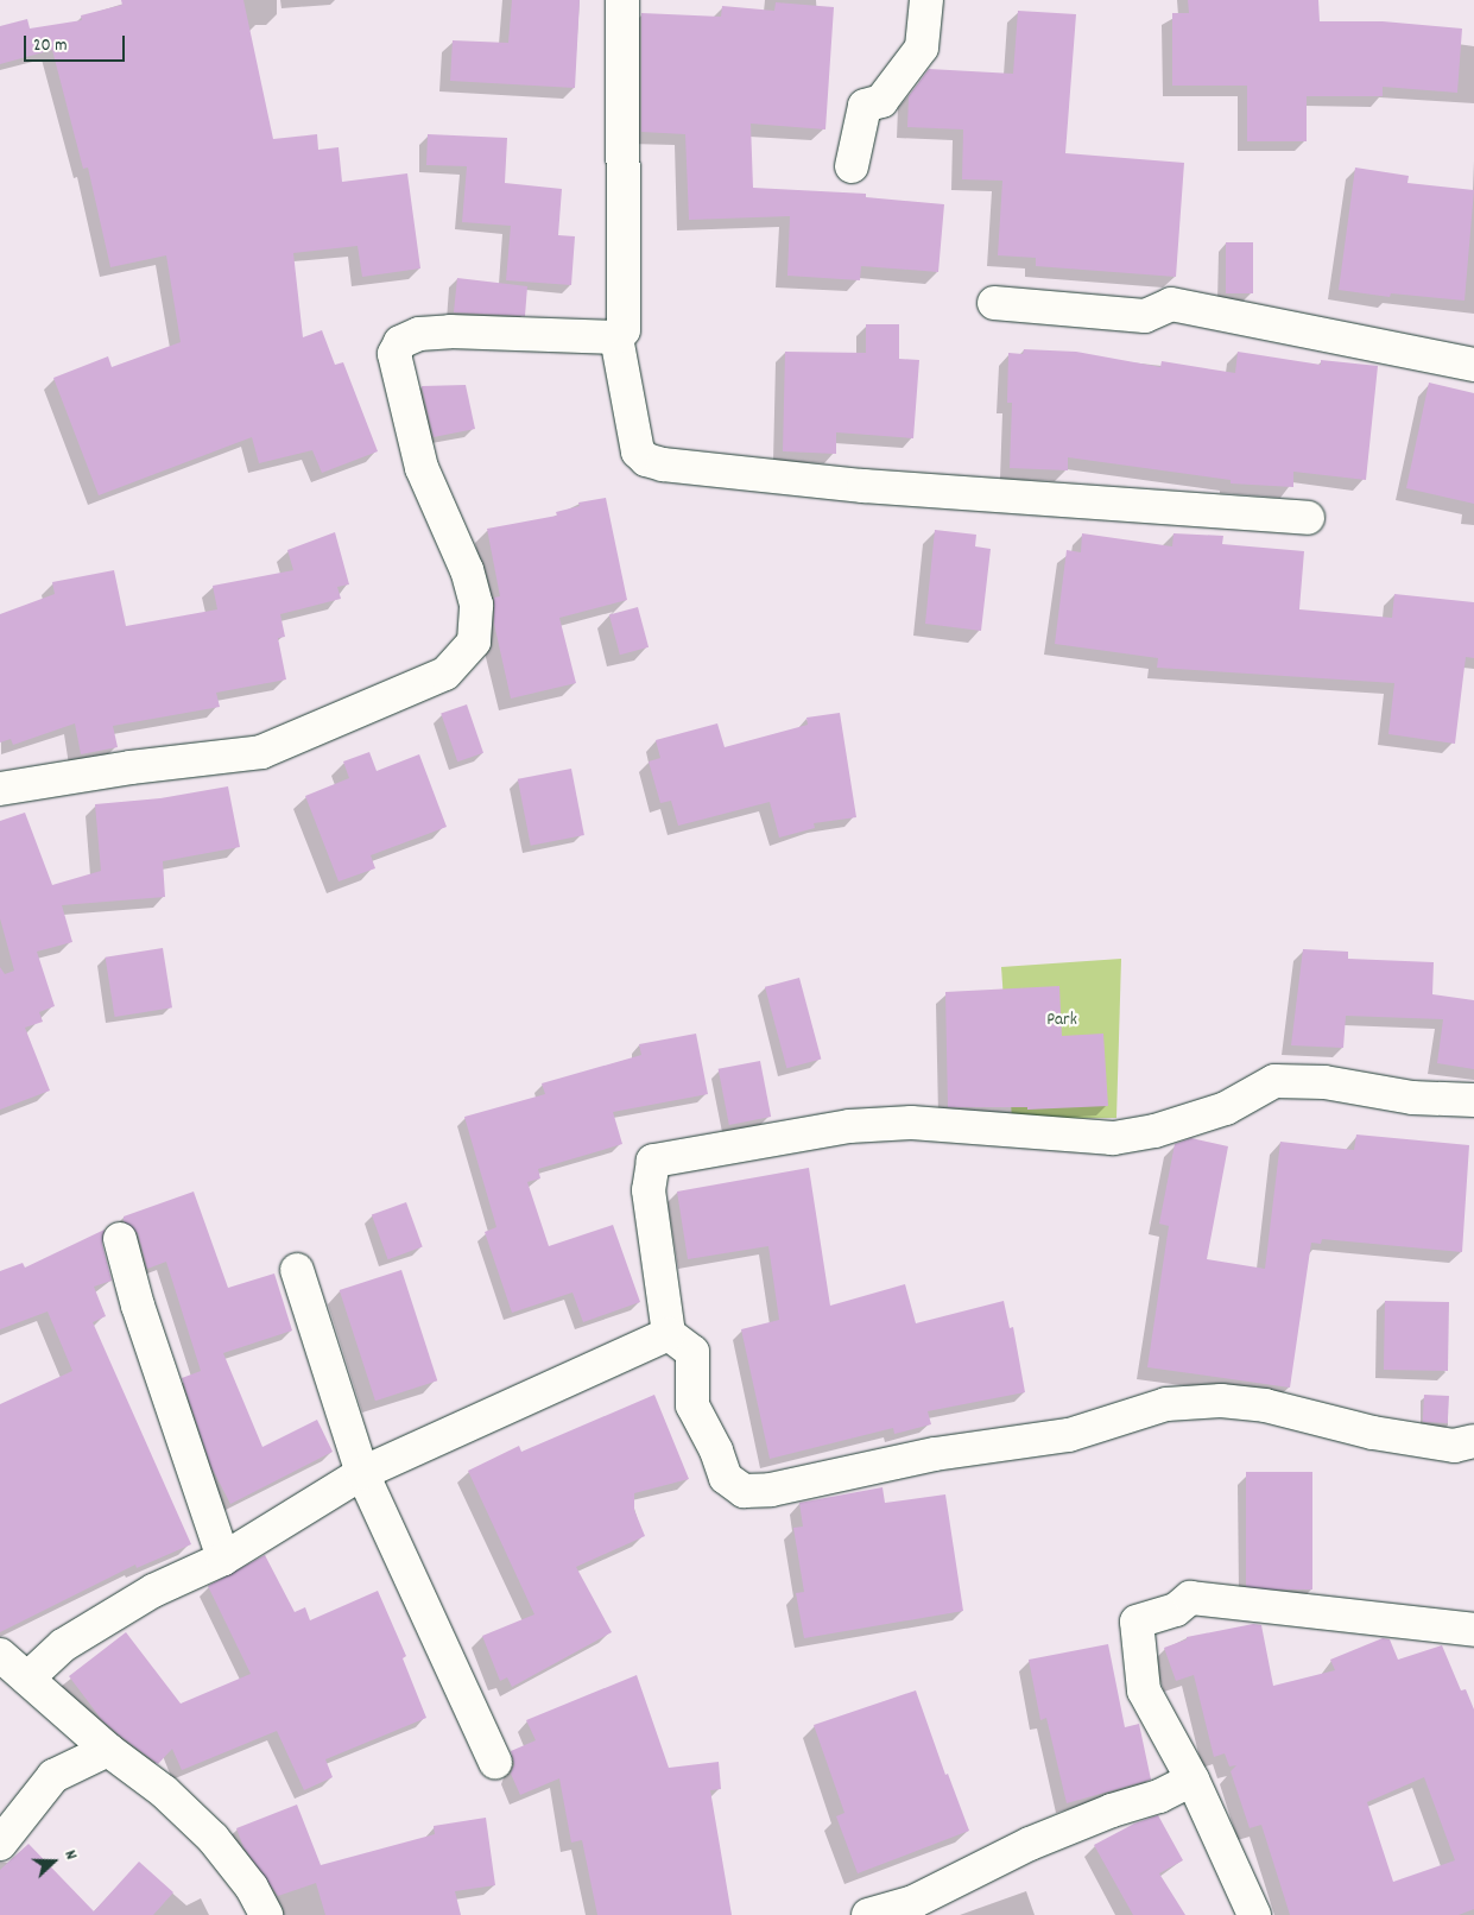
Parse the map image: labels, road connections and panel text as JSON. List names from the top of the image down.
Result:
{
  "parks": ["Park"],
  "scale_bar": "20 m",
  "north": "right"
}
